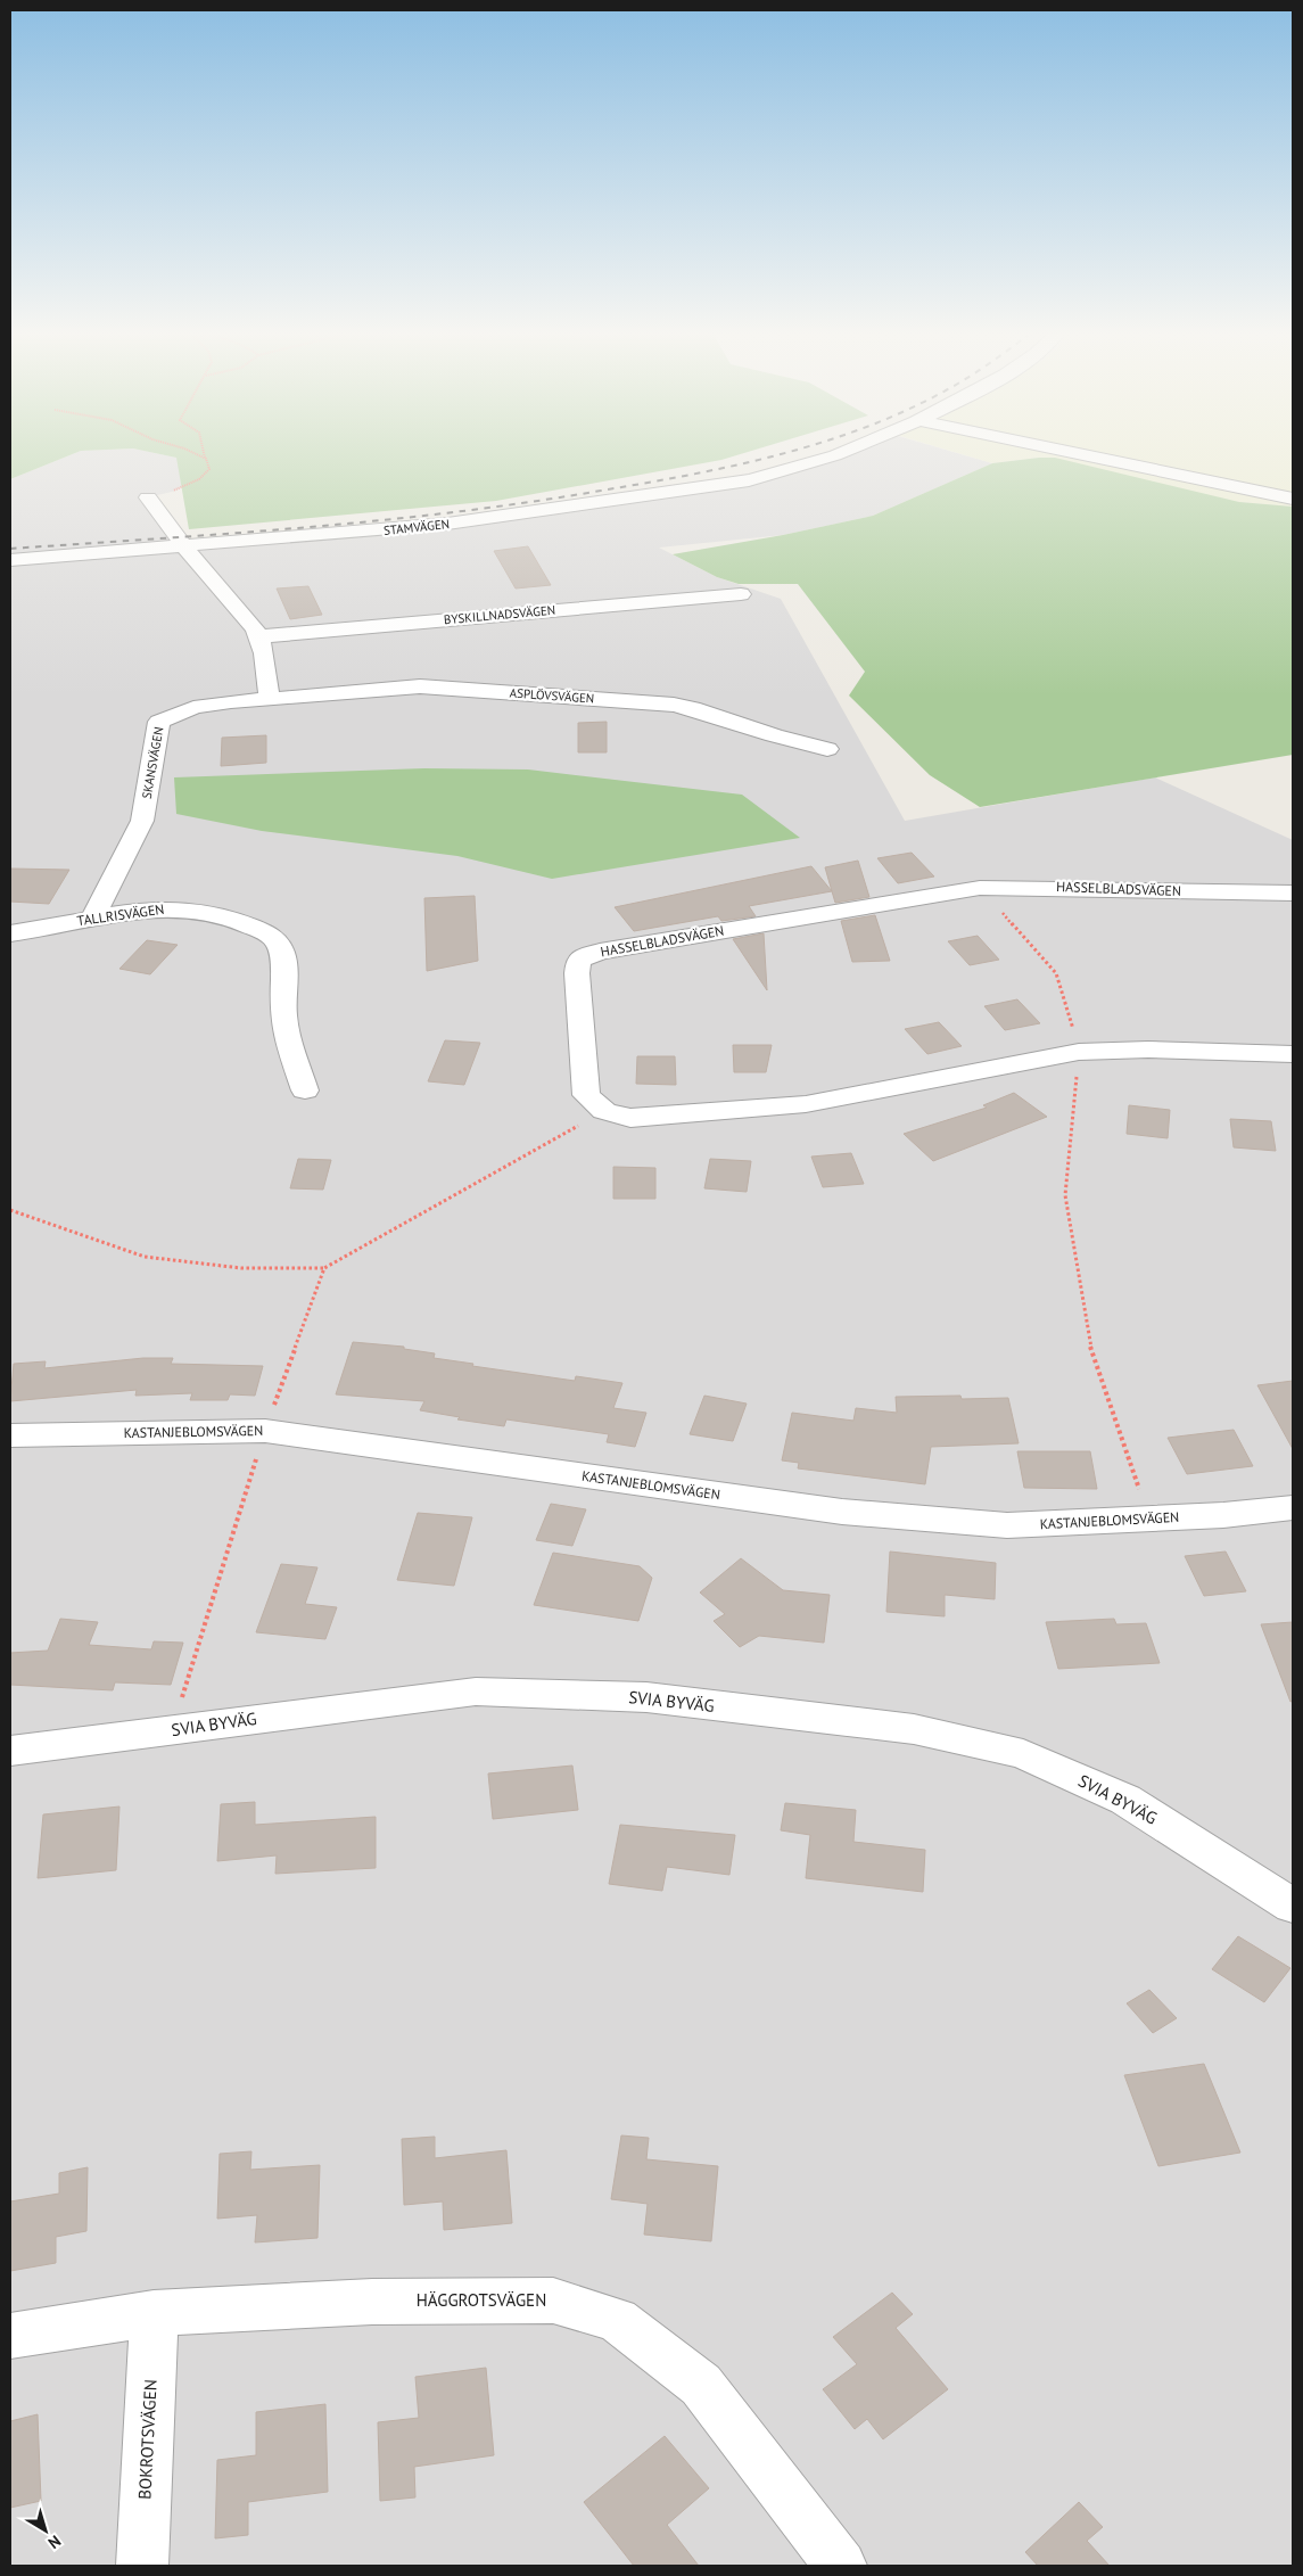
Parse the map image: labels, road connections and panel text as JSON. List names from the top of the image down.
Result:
{
  "streets": {
    "street": [
      "STAMVÄGEN",
      "BYSKILLNADSVÄGEN",
      "ASPLÖVSVÄGEN",
      "SKANSVÄGEN",
      "HASSELBLADSVÄGEN",
      "TALLRISVÄGEN",
      "KASTANJEBLOMSVÄGEN",
      "SVIA BYVÄG",
      "HÄGGROTSVÄGEN",
      "BOKROTSVÄGEN"
    ]
  },
  "crossings": [
    ["ASPLÖVSVÄGEN", "SKANSVÄGEN"],
    ["SKANSVÄGEN", "TALLRISVÄGEN"],
    ["HÄGGROTSVÄGEN", "BOKROTSVÄGEN"]
  ],
  "north": "bottom right"
}
